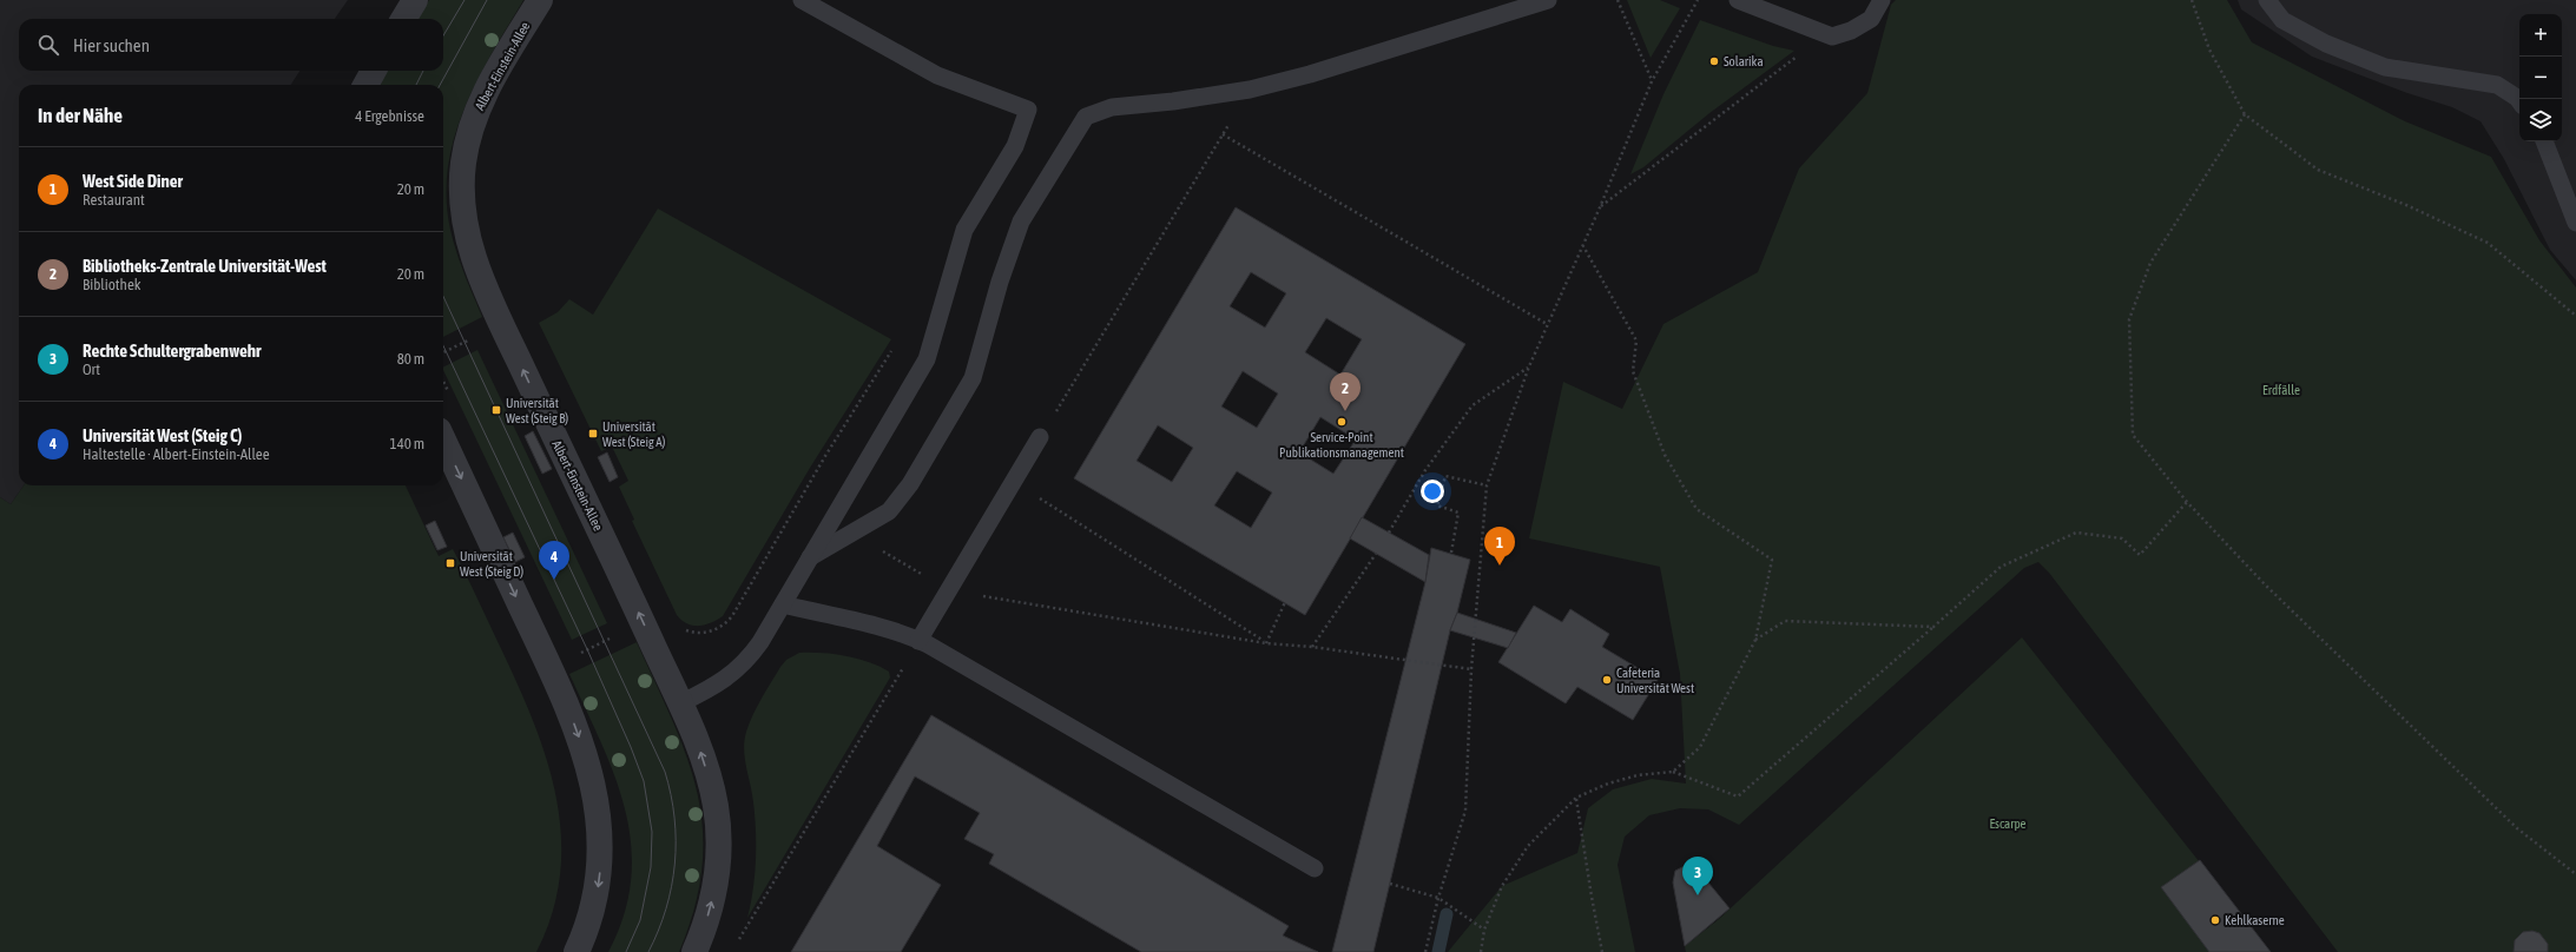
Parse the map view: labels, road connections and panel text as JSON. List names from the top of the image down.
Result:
{
  "streets": {
    "street": ["Albert-Einstein-Allee"]
  },
  "parks": ["Erdfälle", "Escarpe"],
  "places": {
    "other": [
      "Solarika",
      "Service-Point Publikationsmanagement",
      "Cafeteria Universität West",
      "Kehlkaserne"
    ],
    "transit": ["Universität West (Steig B)", "Universität West (Steig A)", "Universität West (Steig D)"]
  },
  "page": {
    "map_buttons": ["+", "−"],
    "search": "Hier suchen",
    "heading": ["In der Nähe", "4 Ergebnisse"],
    "list": [
      {
        "mark": "1",
        "name": "West Side Diner",
        "note": "Restaurant",
        "value": "20 m"
      },
      {
        "mark": "2",
        "name": "Bibliotheks-Zentrale Universität-West",
        "note": "Bibliothek",
        "value": "20 m"
      },
      {
        "mark": "3",
        "name": "Rechte Schultergrabenwehr",
        "note": "Ort",
        "value": "80 m"
      },
      {
        "mark": "4",
        "name": "Universität West (Steig C)",
        "note": "Haltestelle · Albert-Einstein-Allee",
        "value": "140 m"
      }
    ],
    "pins": [
      "2",
      "1",
      "4",
      "3"
    ]
  }
}
